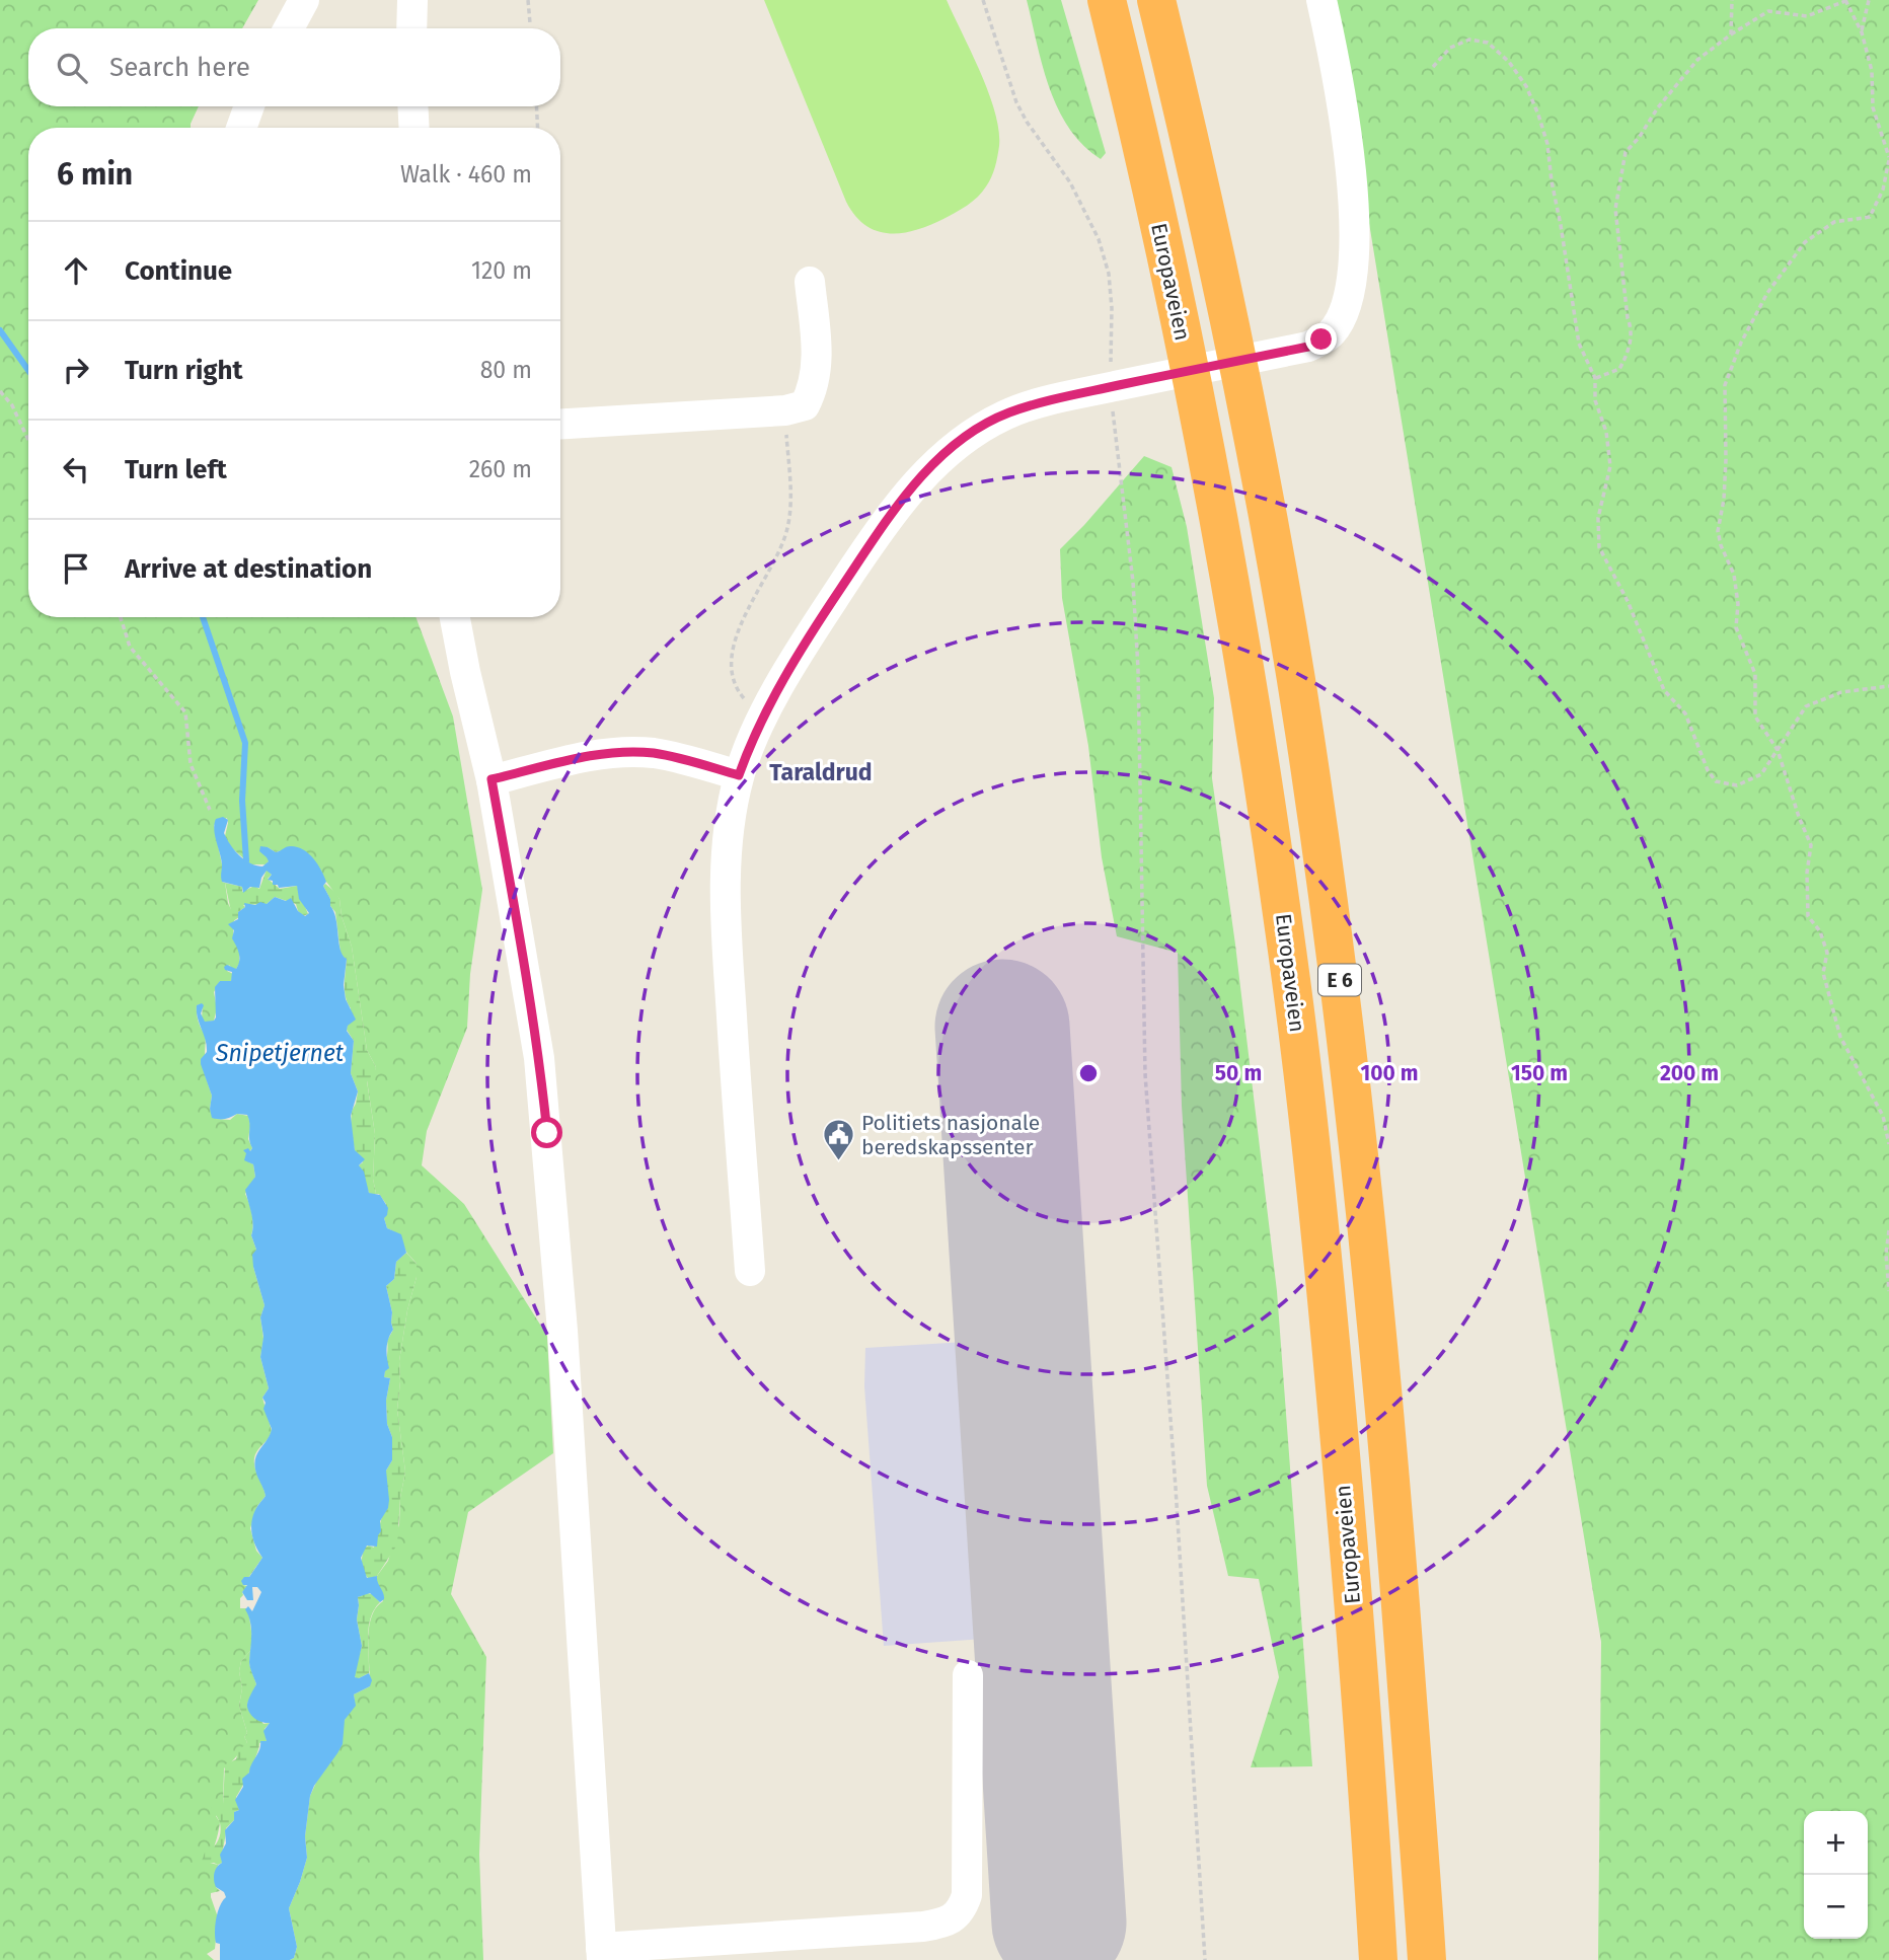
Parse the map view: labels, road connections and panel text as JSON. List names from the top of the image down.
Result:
{
  "streets": {
    "highway": ["Europaveien", "E 6"]
  },
  "districts": ["Taraldrud"],
  "water": ["Snipetjernet"],
  "places": {
    "public building": ["Politiets nasjonale beredskapssenter"]
  },
  "page": {
    "search": "Search here",
    "heading": ["6 min", "Walk · 460 m"],
    "list": [
      ["Continue", "120 m"],
      ["Turn right", "80 m"],
      ["Turn left", "260 m"],
      "Arrive at destination"
    ],
    "map_buttons": ["+", "−"]
  },
  "rings": [
    "50 m",
    "100 m",
    "150 m",
    "200 m"
  ]
}
